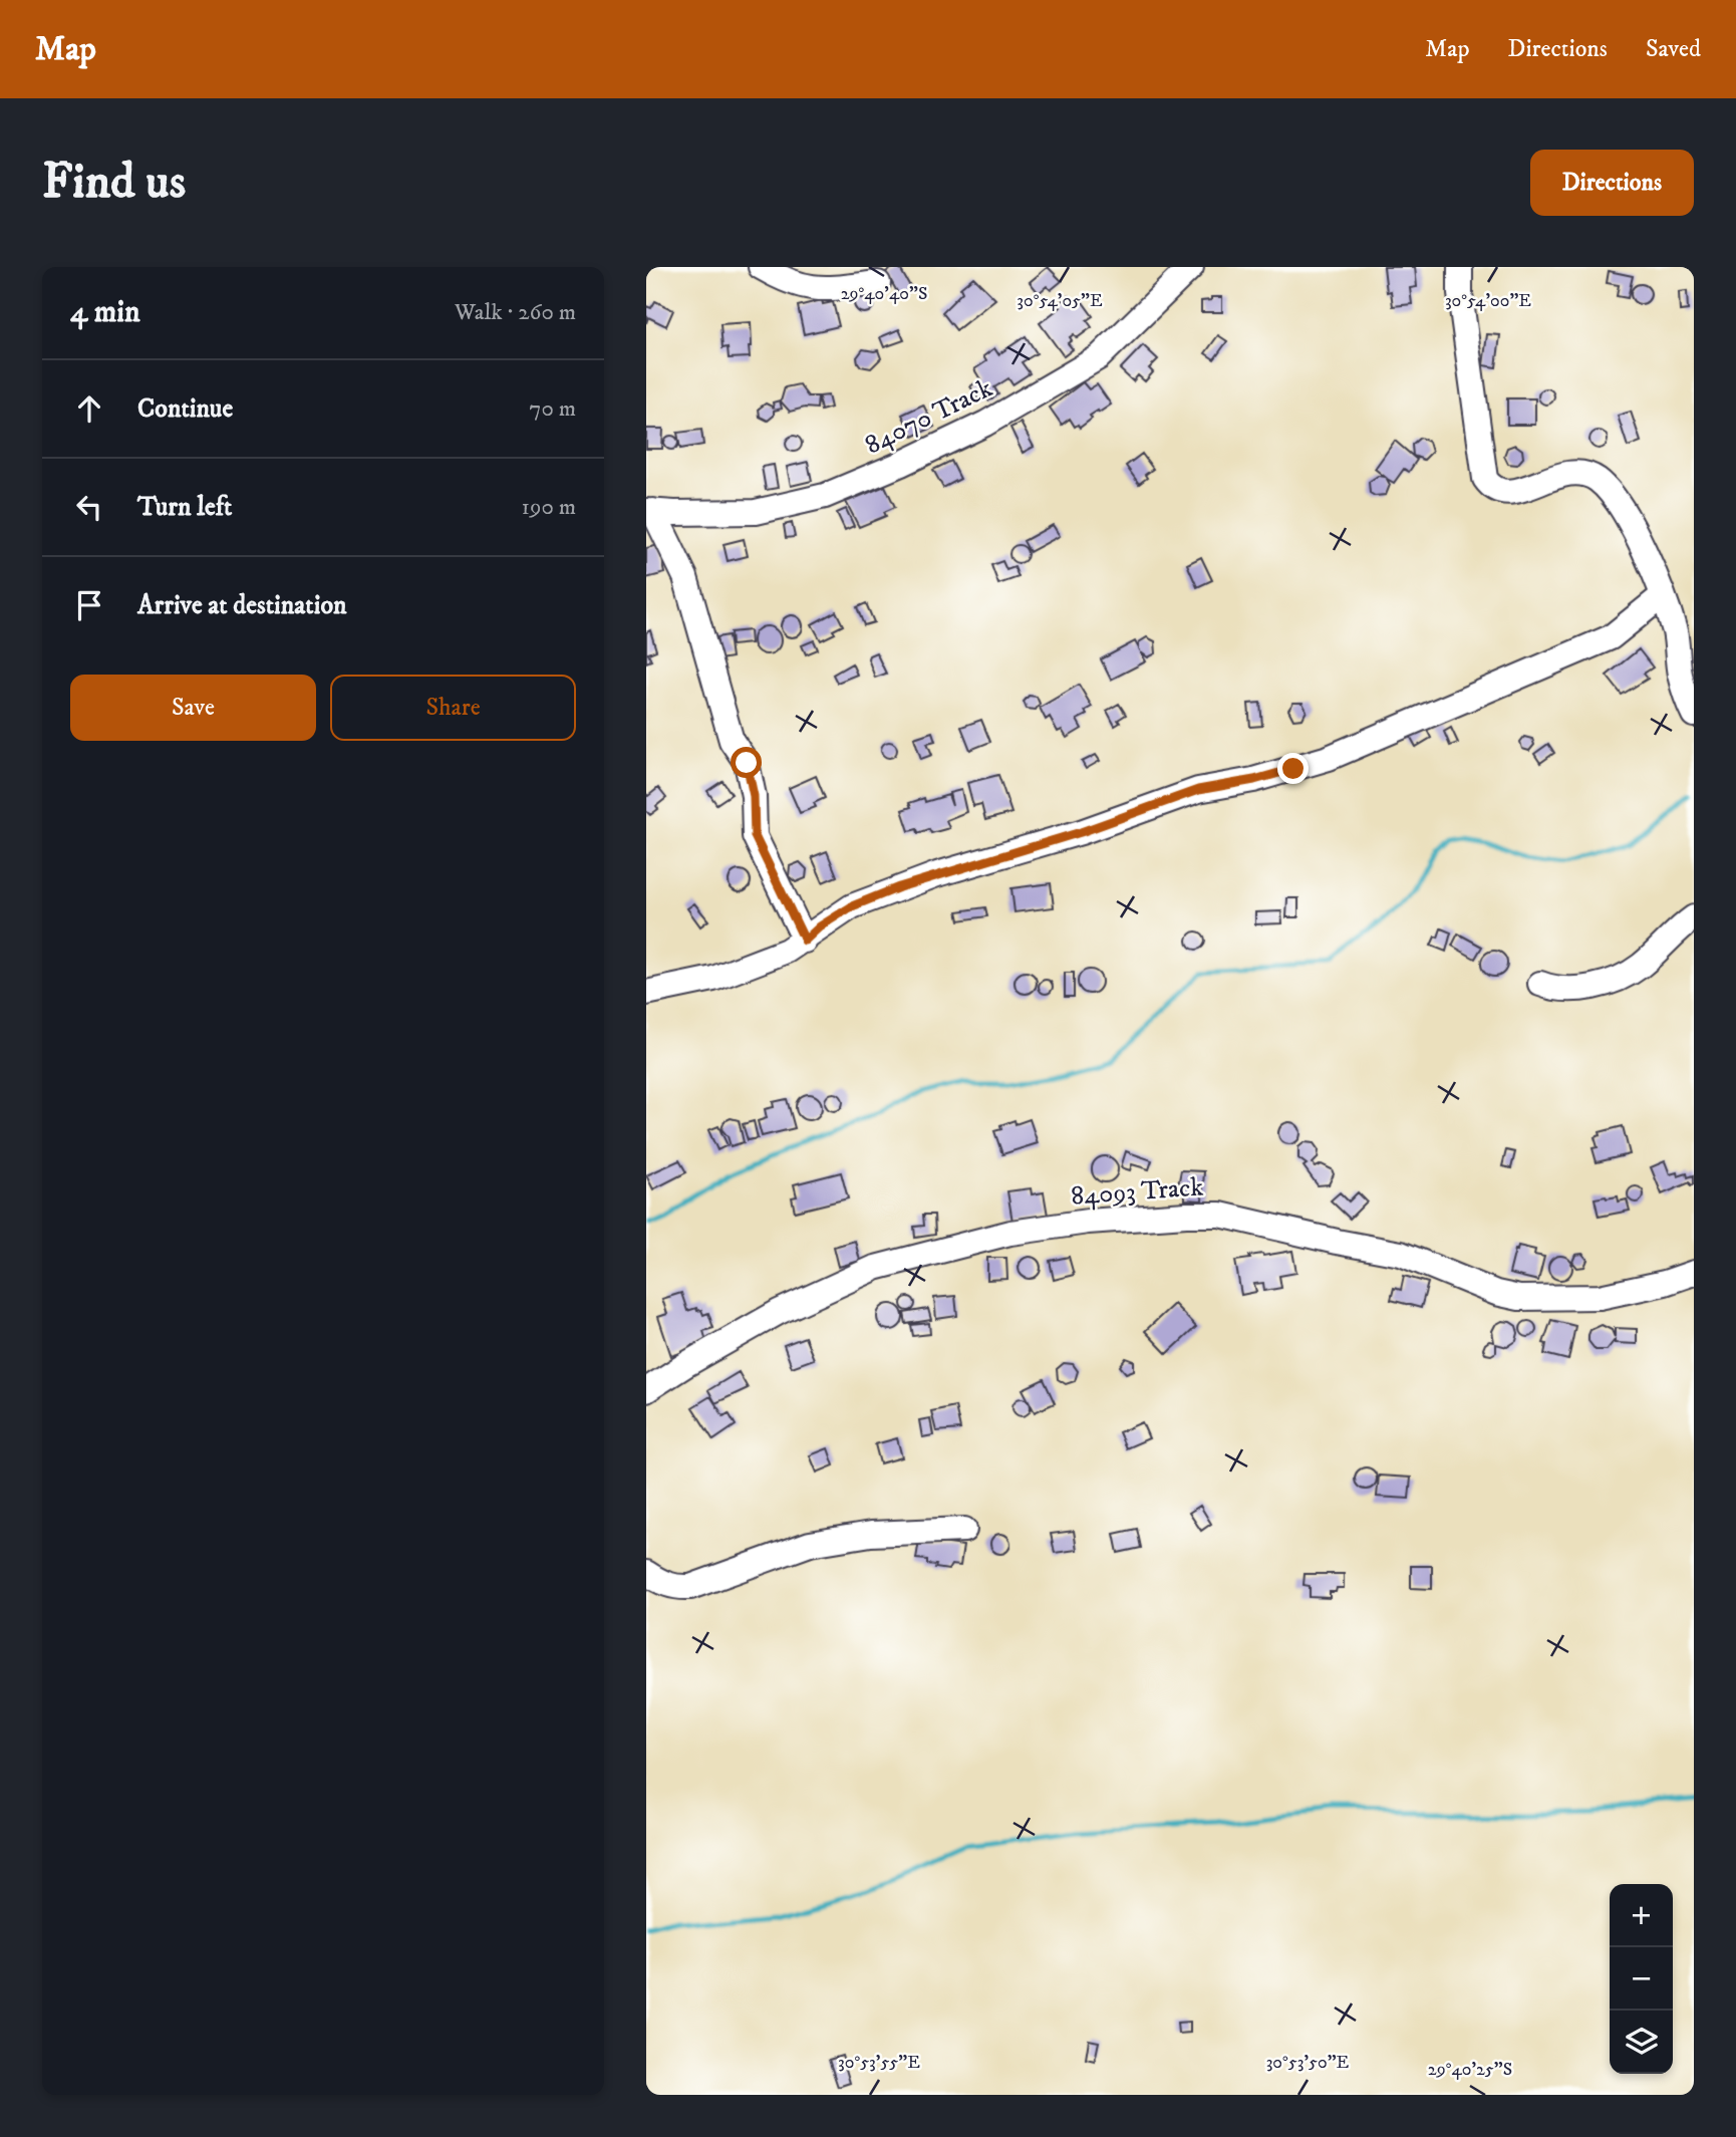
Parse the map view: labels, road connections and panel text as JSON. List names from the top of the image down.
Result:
{
  "streets": {
    "street": ["84070 Track", "84093 Track"]
  },
  "page": {
    "header": "Map",
    "nav": ["Map", "Directions", "Saved"],
    "buttons": [
      "Directions",
      ["Save", "Share"]
    ],
    "title": "Find us",
    "heading": ["4 min", "Walk · 260 m"],
    "list": [
      ["Continue", "70 m"],
      ["Turn left", "190 m"],
      "Arrive at destination"
    ],
    "map_buttons": ["+", "−"]
  },
  "coordinates": [
    "29°40'40\"S",
    "30°54'05\"E",
    "30°54'00\"E",
    "30°53'55\"E",
    "30°53'50\"E",
    "29°40'25\"S"
  ]
}
